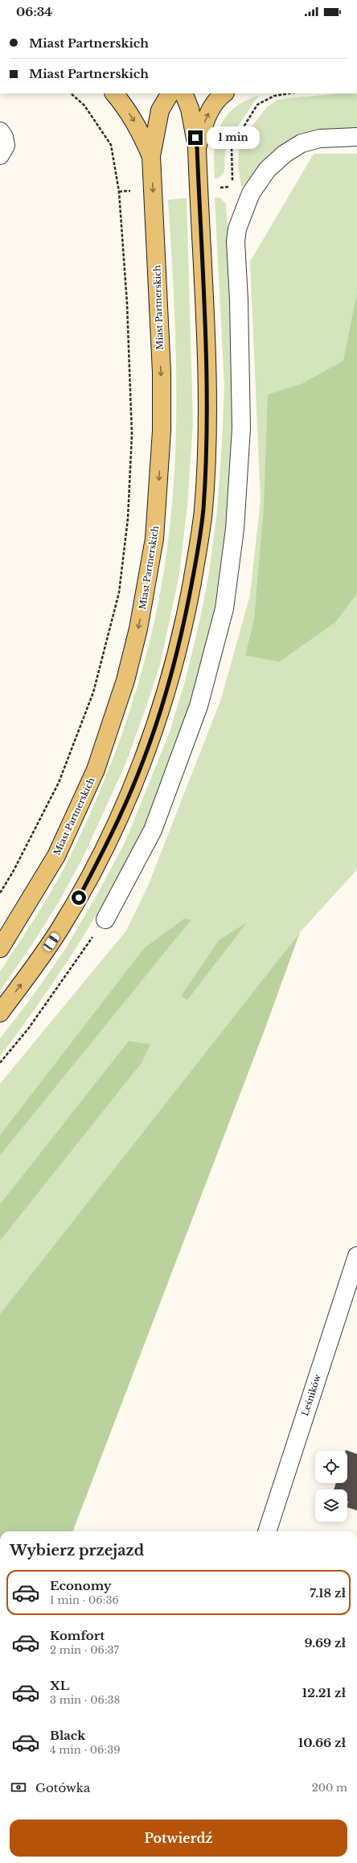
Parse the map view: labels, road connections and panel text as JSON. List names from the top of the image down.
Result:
{
  "streets": {
    "main road": ["Miast Partnerskich"],
    "street": ["Leśników"]
  },
  "page": {
    "status": "06:34",
    "banner": ["Miast Partnerskich", "Miast Partnerskich"],
    "bubble": "1 min",
    "heading": "Wybierz przejazd",
    "list": [
      {
        "name": "Economy",
        "note": "1 min · 06:36",
        "value": "7.18 zł"
      },
      {
        "name": "Komfort",
        "note": "2 min · 06:37",
        "value": "9.69 zł"
      },
      {
        "name": "XL",
        "note": "3 min · 06:38",
        "value": "12.21 zł"
      },
      {
        "name": "Black",
        "note": "4 min · 06:39",
        "value": "10.66 zł"
      }
    ],
    "pay": ["Gotówka", "200 m"],
    "buttons": "Potwierdź"
  }
}
